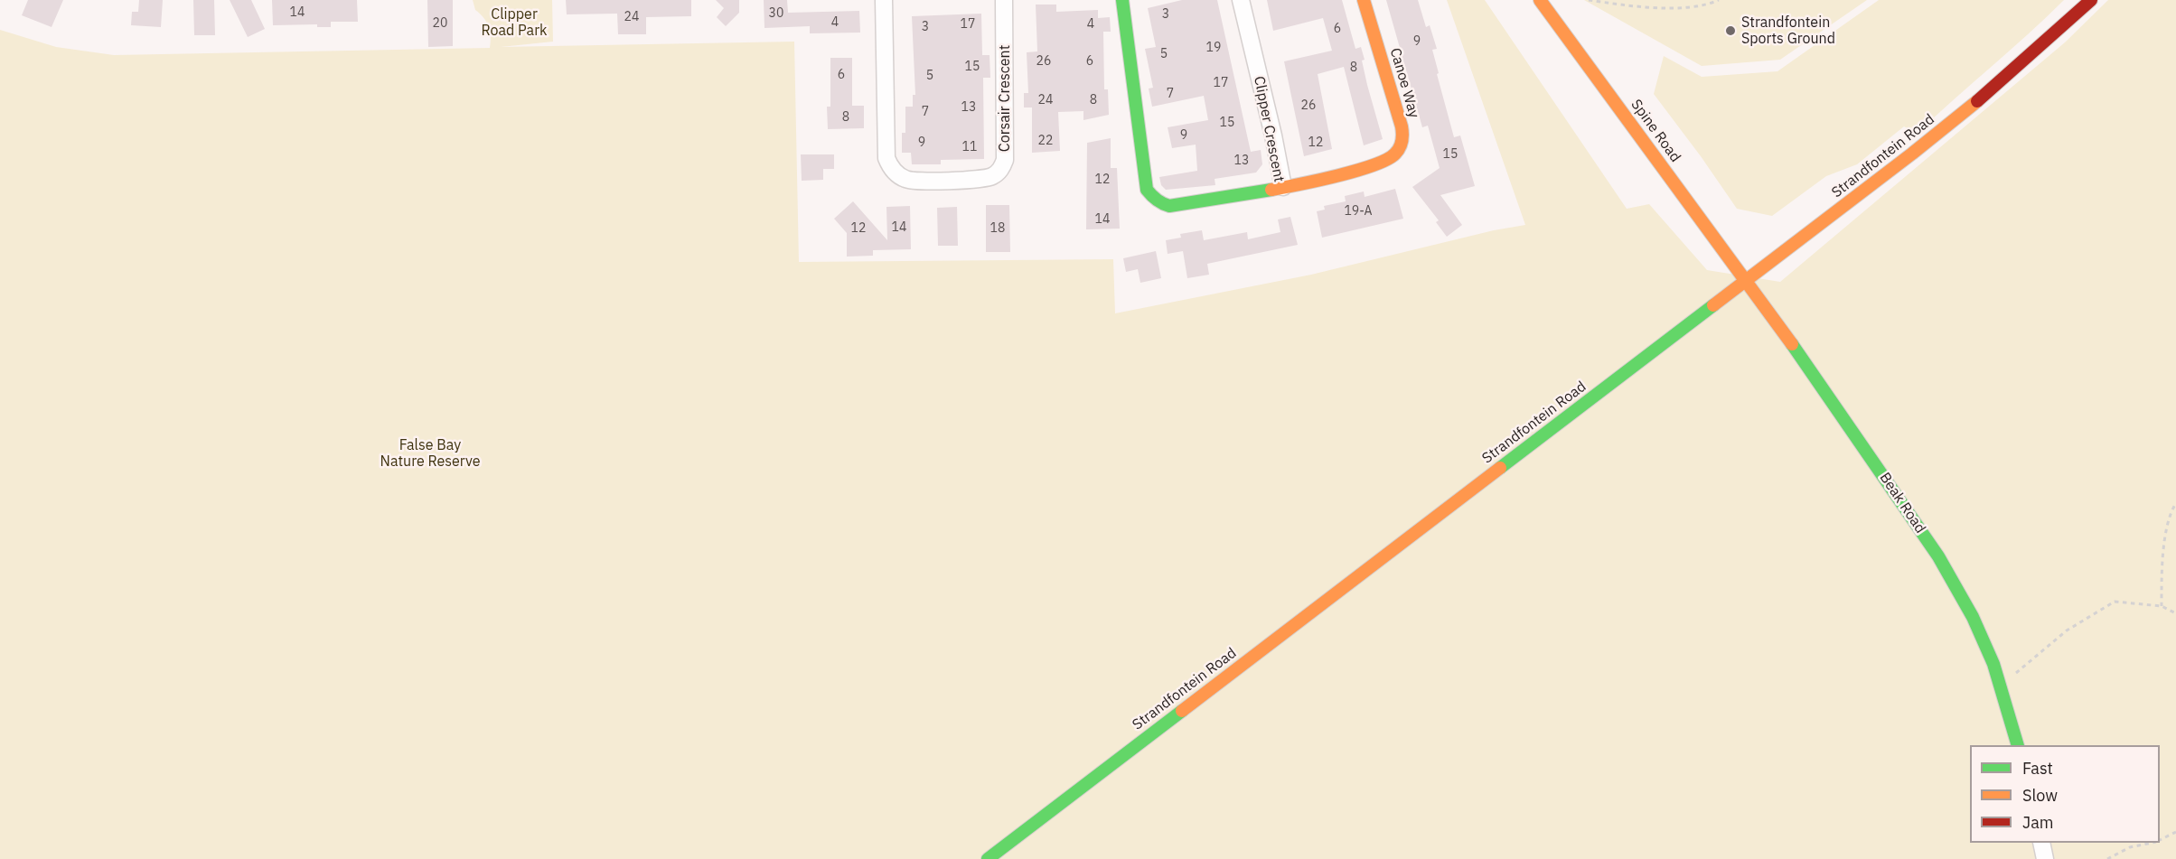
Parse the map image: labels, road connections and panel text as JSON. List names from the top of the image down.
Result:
{
  "streets": {
    "main road": [
      "Canoe Way",
      "Clipper Crescent",
      "Spine Road",
      "Strandfontein Road",
      "Beak Road"
    ],
    "street": ["Corsair Crescent"]
  },
  "crossings": [
    ["Canoe Way", "Clipper Crescent"],
    ["Spine Road", "Strandfontein Road"],
    ["Spine Road", "Beak Road"],
    ["Strandfontein Road", "Beak Road"]
  ],
  "parks": ["Clipper Road Park", "False Bay Nature Reserve"],
  "places": ["Strandfontein Sports Ground"],
  "house_numbers": [
    "14",
    "30",
    "3",
    "24",
    "4",
    "20",
    "17",
    "4",
    "3",
    "6",
    "9",
    "19",
    "5",
    "26",
    "6",
    "15",
    "8",
    "6",
    "5",
    "17",
    "7",
    "24",
    "8",
    "26",
    "13",
    "7",
    "8",
    "15",
    "9",
    "22",
    "9",
    "12",
    "11",
    "15",
    "13",
    "12",
    "19-A",
    "14",
    "14",
    "12",
    "18"
  ],
  "legend": ["Fast", "Slow", "Jam"]
}
